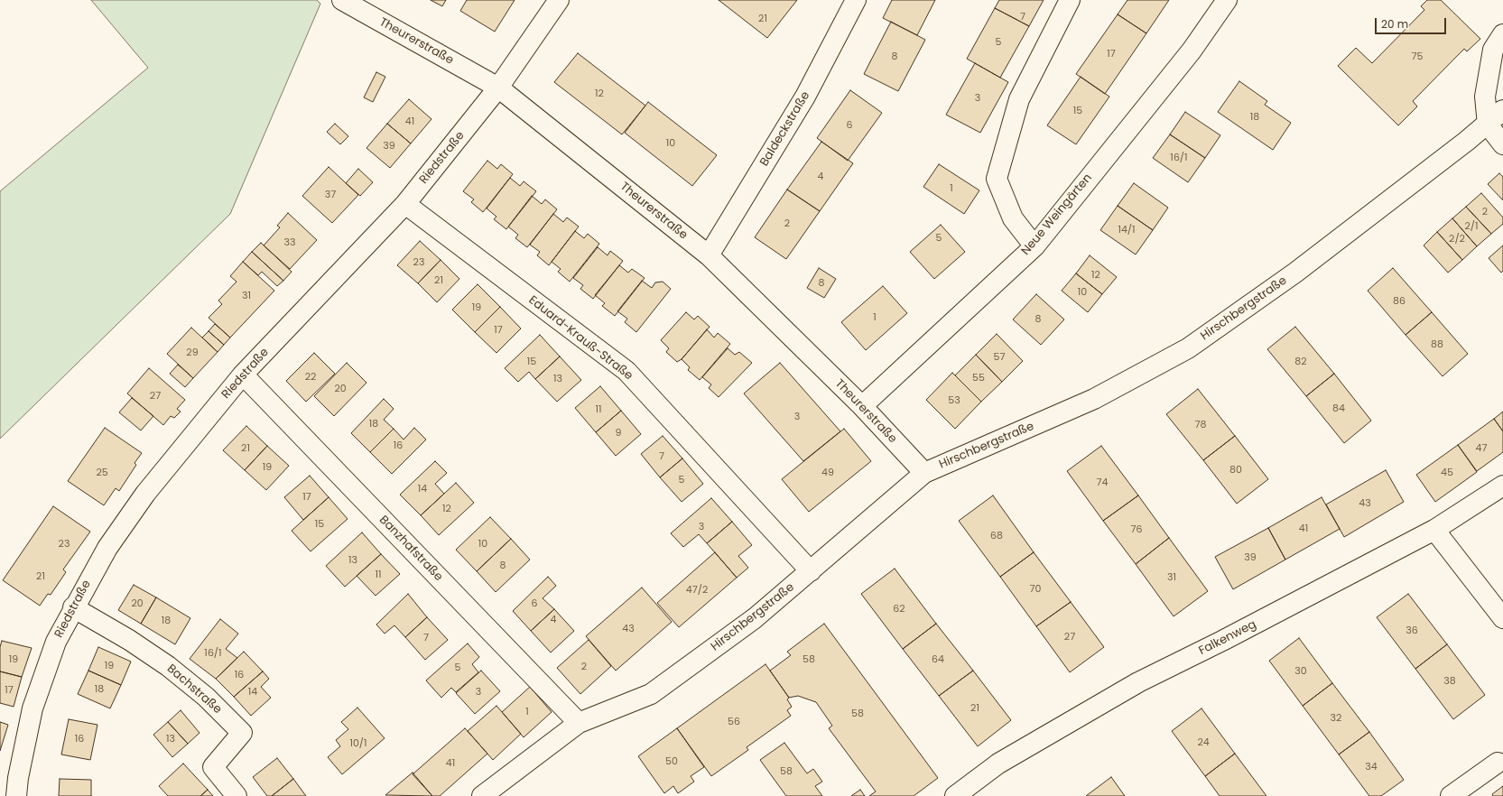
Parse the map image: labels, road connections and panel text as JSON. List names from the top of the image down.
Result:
{
  "streets": {
    "street": [
      "Theurerstraße",
      "Baldeckstraße",
      "Riedstraße",
      "Neue Weingärten",
      "Hirschbergstraße",
      "Eduard-Krauß-Straße",
      "Banzhafstraße",
      "Falkenweg",
      "Bachstraße"
    ]
  },
  "crossings": [
    ["Theurerstraße", "Baldeckstraße"],
    ["Theurerstraße", "Riedstraße"],
    ["Theurerstraße", "Neue Weingärten"],
    ["Theurerstraße", "Hirschbergstraße"],
    ["Riedstraße", "Eduard-Krauß-Straße"],
    ["Riedstraße", "Banzhafstraße"],
    ["Riedstraße", "Bachstraße"],
    ["Hirschbergstraße", "Eduard-Krauß-Straße"],
    ["Hirschbergstraße", "Banzhafstraße"]
  ],
  "house_numbers": [
    "7",
    "21",
    "5",
    "17",
    "8",
    "75",
    "12",
    "3",
    "15",
    "18",
    "41",
    "6",
    "10",
    "39",
    "16/1",
    "4",
    "1",
    "37",
    "2",
    "2",
    "2/1",
    "14/1",
    "5",
    "2/2",
    "33",
    "23",
    "12",
    "21",
    "8",
    "10",
    "31",
    "86",
    "19",
    "1",
    "8",
    "17",
    "88",
    "29",
    "57",
    "15",
    "82",
    "22",
    "55",
    "13",
    "20",
    "27",
    "53",
    "84",
    "11",
    "3",
    "18",
    "78",
    "9",
    "16",
    "21",
    "47",
    "7",
    "19",
    "80",
    "25",
    "49",
    "45",
    "5",
    "74",
    "14",
    "17",
    "43",
    "12",
    "15",
    "3",
    "41",
    "76",
    "68",
    "23",
    "10",
    "39",
    "13",
    "8",
    "11",
    "21",
    "31",
    "70",
    "47/2",
    "20",
    "6",
    "62",
    "4",
    "18",
    "43",
    "36",
    "27",
    "7",
    "16/1",
    "19",
    "58",
    "64",
    "19",
    "2",
    "5",
    "30",
    "16",
    "38",
    "18",
    "17",
    "14",
    "3",
    "21",
    "1",
    "58",
    "32",
    "56",
    "16",
    "13",
    "24",
    "10/1",
    "50",
    "41",
    "34",
    "58"
  ],
  "scale_bar": "20 m"
}
